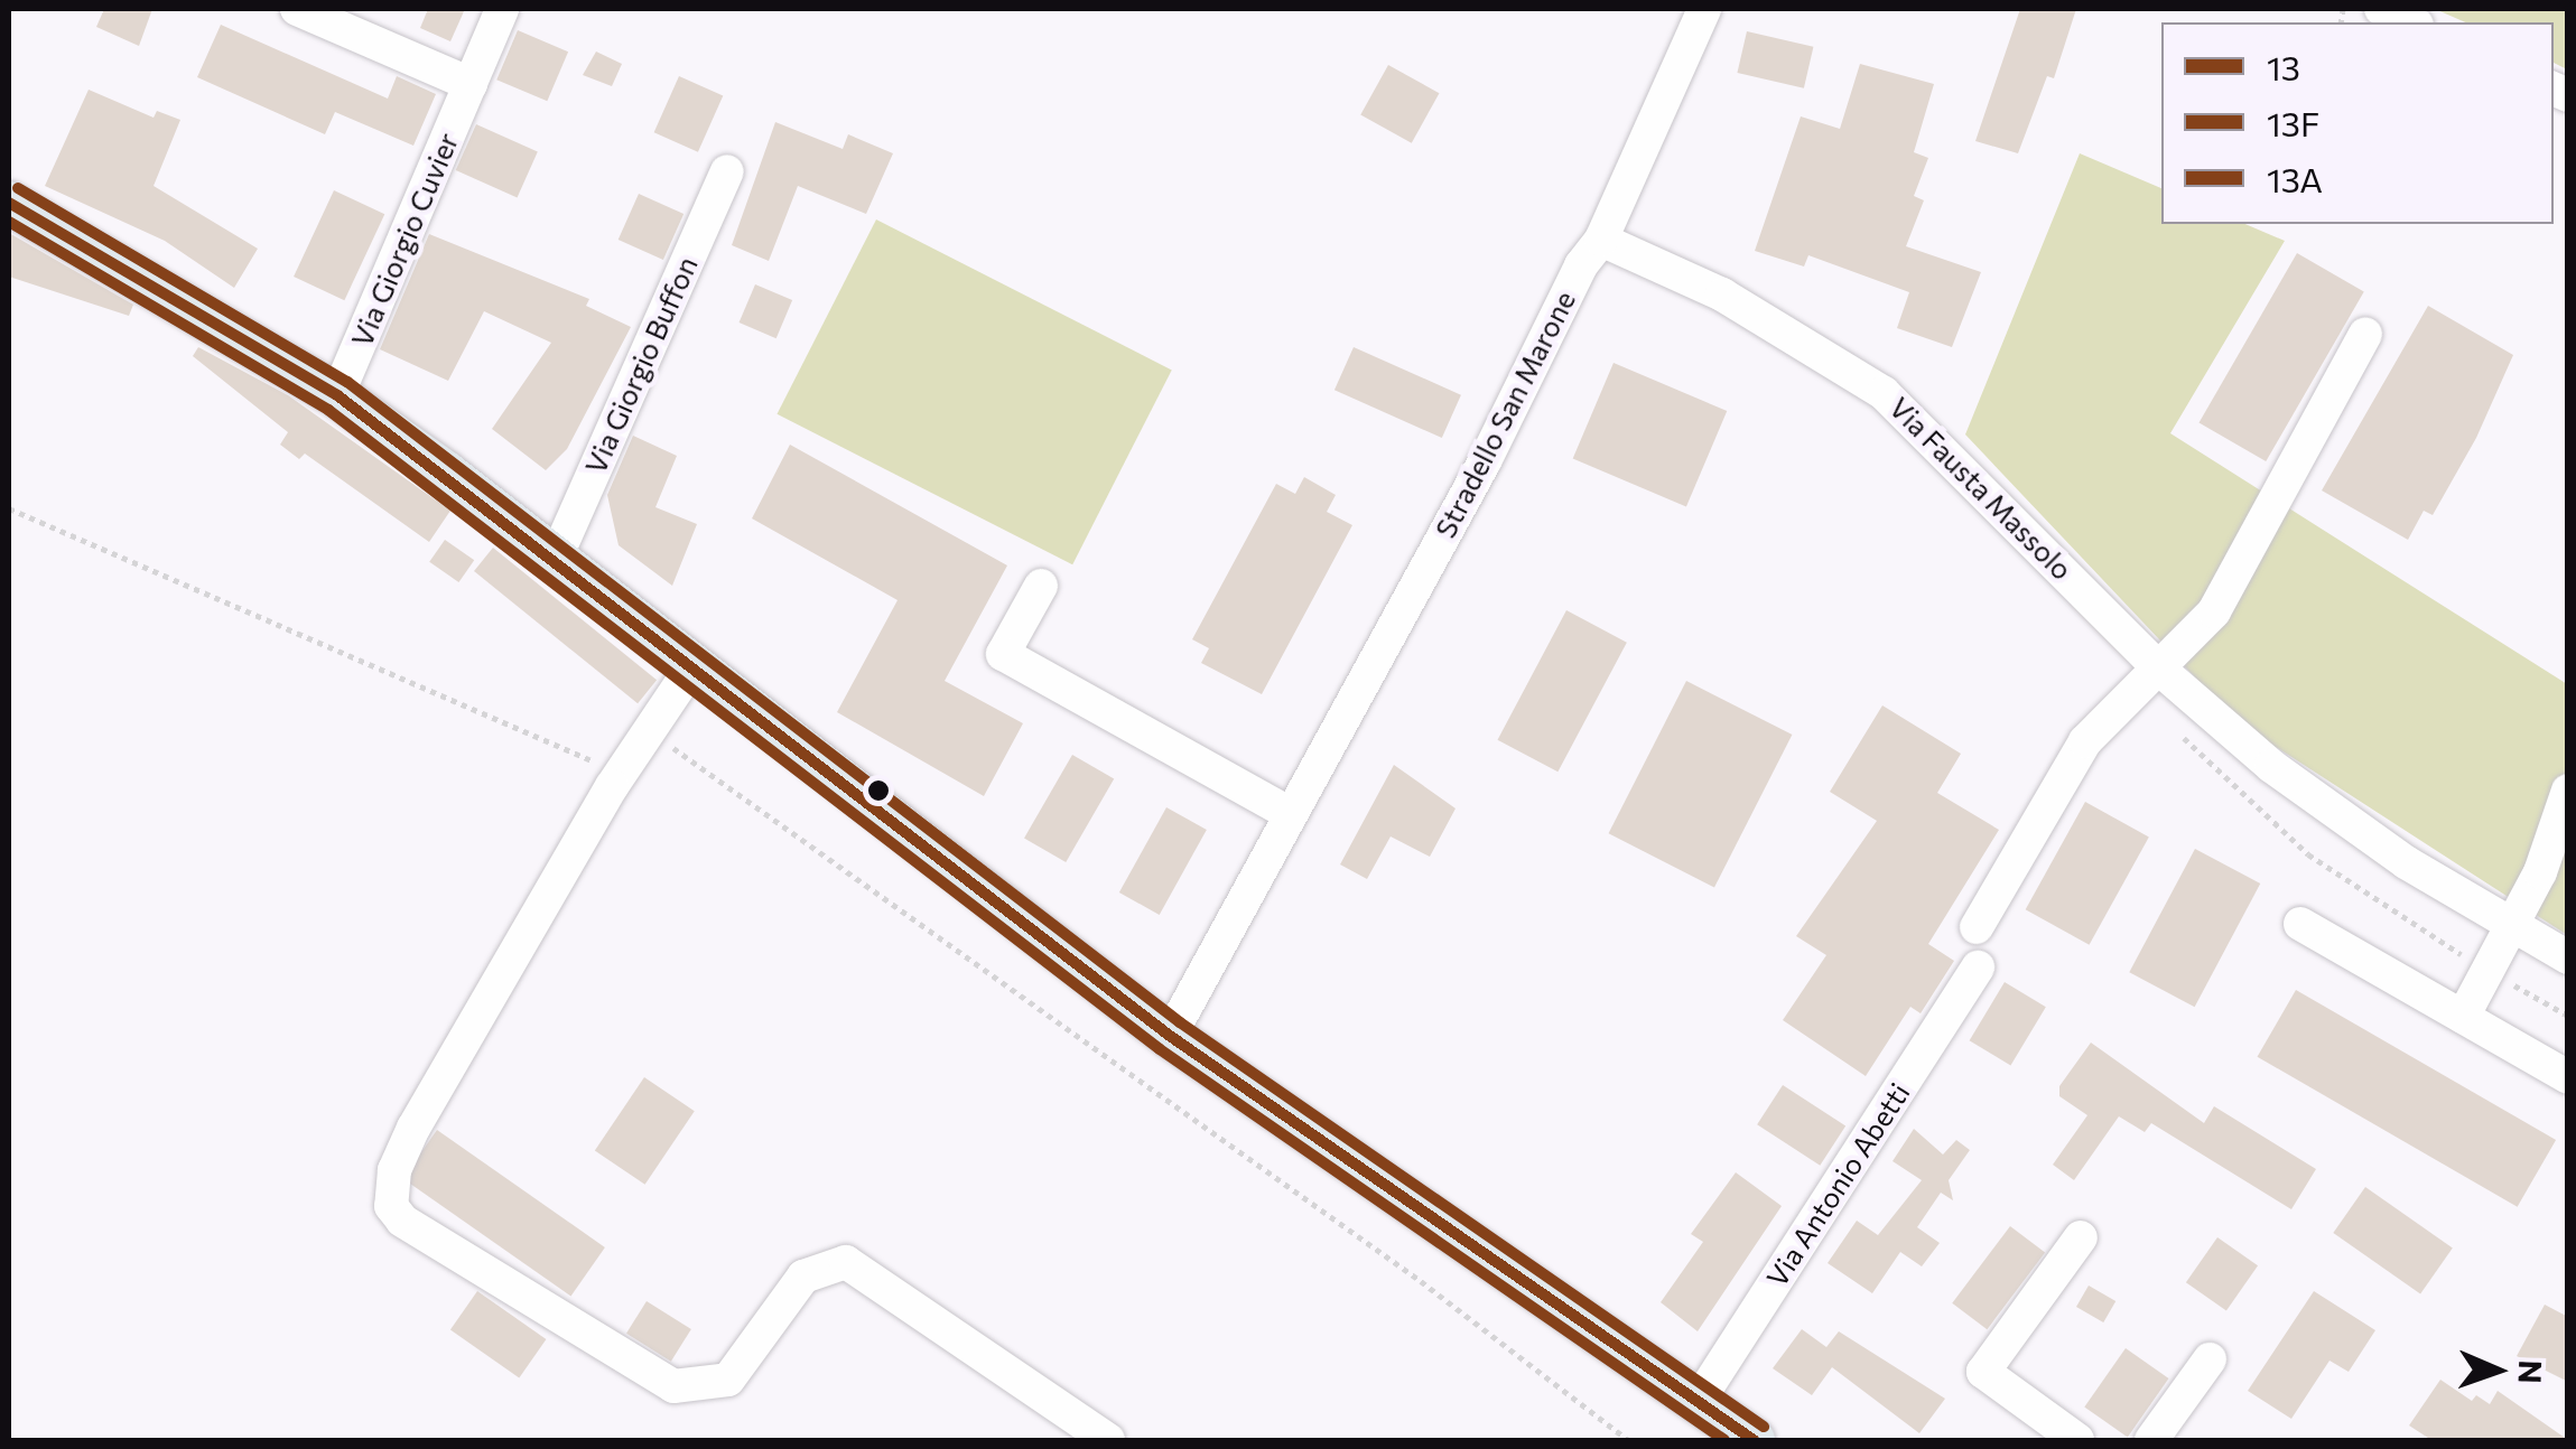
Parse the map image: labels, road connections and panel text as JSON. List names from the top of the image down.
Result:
{
  "streets": {
    "street": [
      "Via Giorgio Cuvier",
      "Via Giorgio Buffon",
      "Stradello San Marone",
      "Via Fausta Massolo",
      "Via Antonio Abetti"
    ]
  },
  "crossings": [
    ["Stradello San Marone", "Via Fausta Massolo"]
  ],
  "lines": ["transit line 13A", "transit line 13", "transit line 13F"],
  "legend": ["13", "13F", "13A"],
  "north": "right"
}
